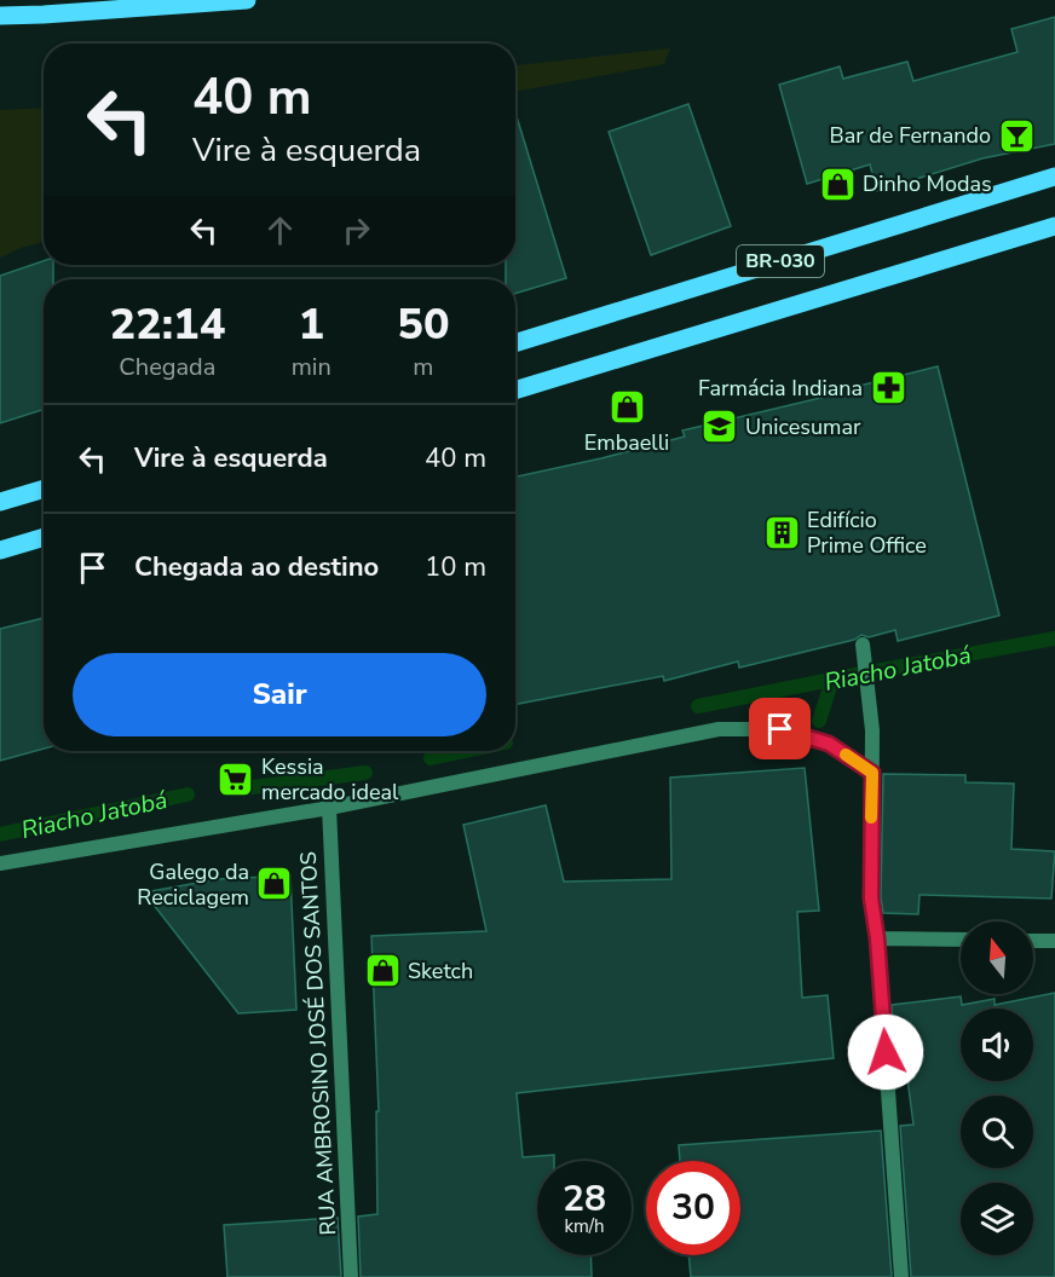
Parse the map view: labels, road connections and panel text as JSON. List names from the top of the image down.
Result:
{
  "streets": {
    "main road": ["BR-030"],
    "street": ["RUA AMBROSINO JOSÉ DOS SANTOS"]
  },
  "water": ["Riacho Jatobá"],
  "places": {
    "bar": ["Bar de Fernando"],
    "shop": [
      "Dinho Modas",
      "Embaelli",
      "Galego da Reciclagem",
      "Sketch"
    ],
    "pharmacy": ["Farmácia Indiana"],
    "school or university": ["Unicesumar"],
    "building": ["Edifício Prime Office"],
    "supermarket": ["Kessia mercado ideal"]
  },
  "north": "top",
  "page": {
    "turn": ["40 m", "Vire à esquerda"],
    "eta": [
      "22:14",
      "Chegada",
      "1",
      "min",
      "50",
      "m"
    ],
    "list": [
      {
        "name": "Vire à esquerda",
        "value": "40 m"
      },
      {
        "name": "Chegada ao destino",
        "value": "10 m"
      }
    ],
    "buttons": "Sair",
    "speed": "28 km/h",
    "limit": "30"
  }
}
